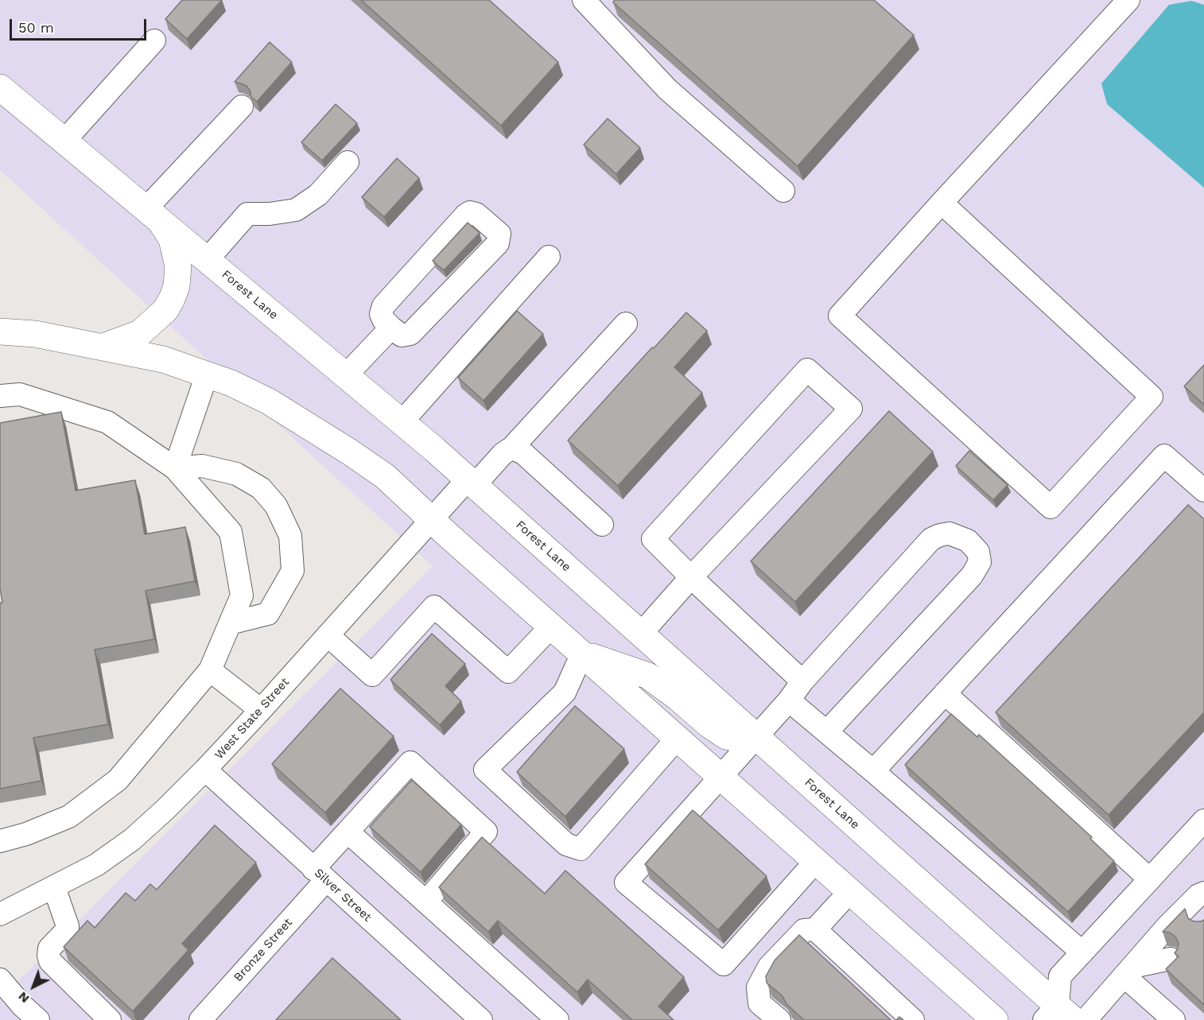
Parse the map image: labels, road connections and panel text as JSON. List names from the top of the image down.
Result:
{
  "streets": {
    "main road": ["Forest Lane"],
    "street": ["West State Street", "Silver Street", "Bronze Street"]
  },
  "crossings": [
    ["Forest Lane", "West State Street"],
    ["West State Street", "Silver Street"],
    ["Silver Street", "Bronze Street"]
  ],
  "scale_bar": "50 m",
  "north": "bottom left"
}
